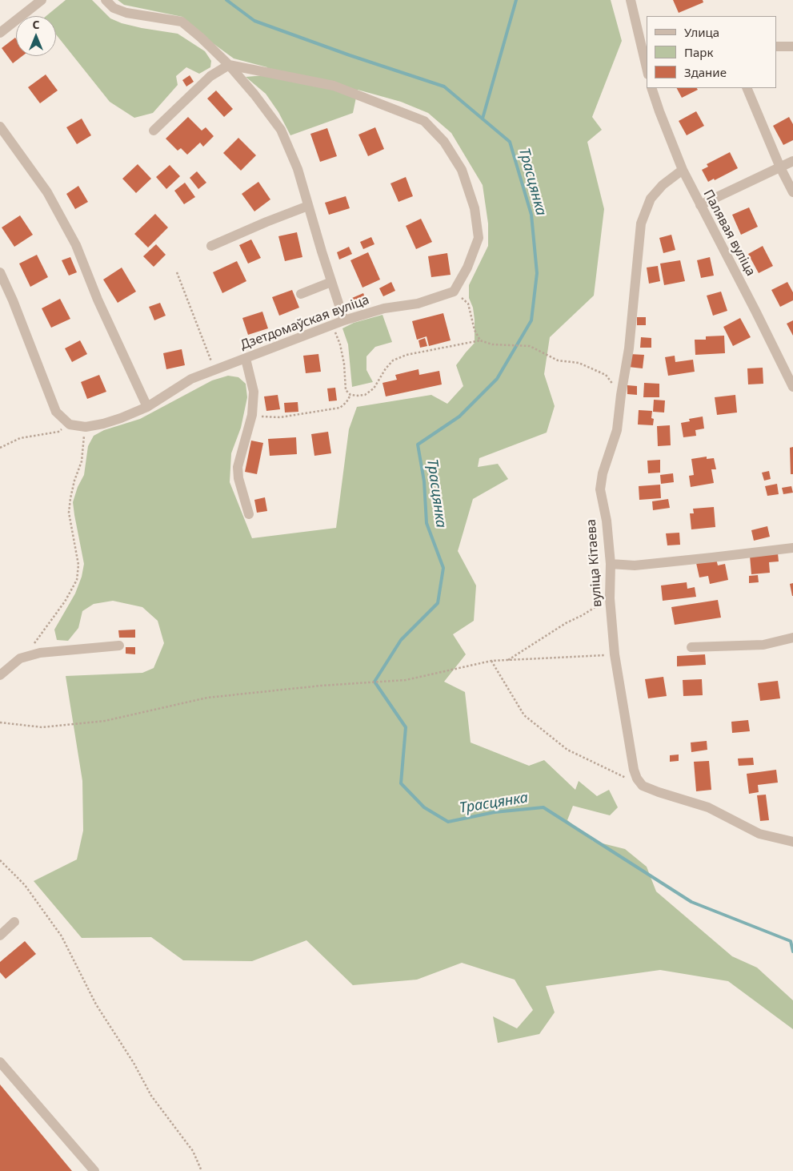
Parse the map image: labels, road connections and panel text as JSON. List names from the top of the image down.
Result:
{
  "streets": {
    "street": ["Палявая вуліца", "Дзетдомаўская вуліца", "вуліца Кітаева"]
  },
  "crossings": [
    ["Палявая вуліца", "вуліца Кітаева"]
  ],
  "water": ["Трасцянка"],
  "legend": ["Улица", "Парк", "Здание"],
  "north": "top"
}
